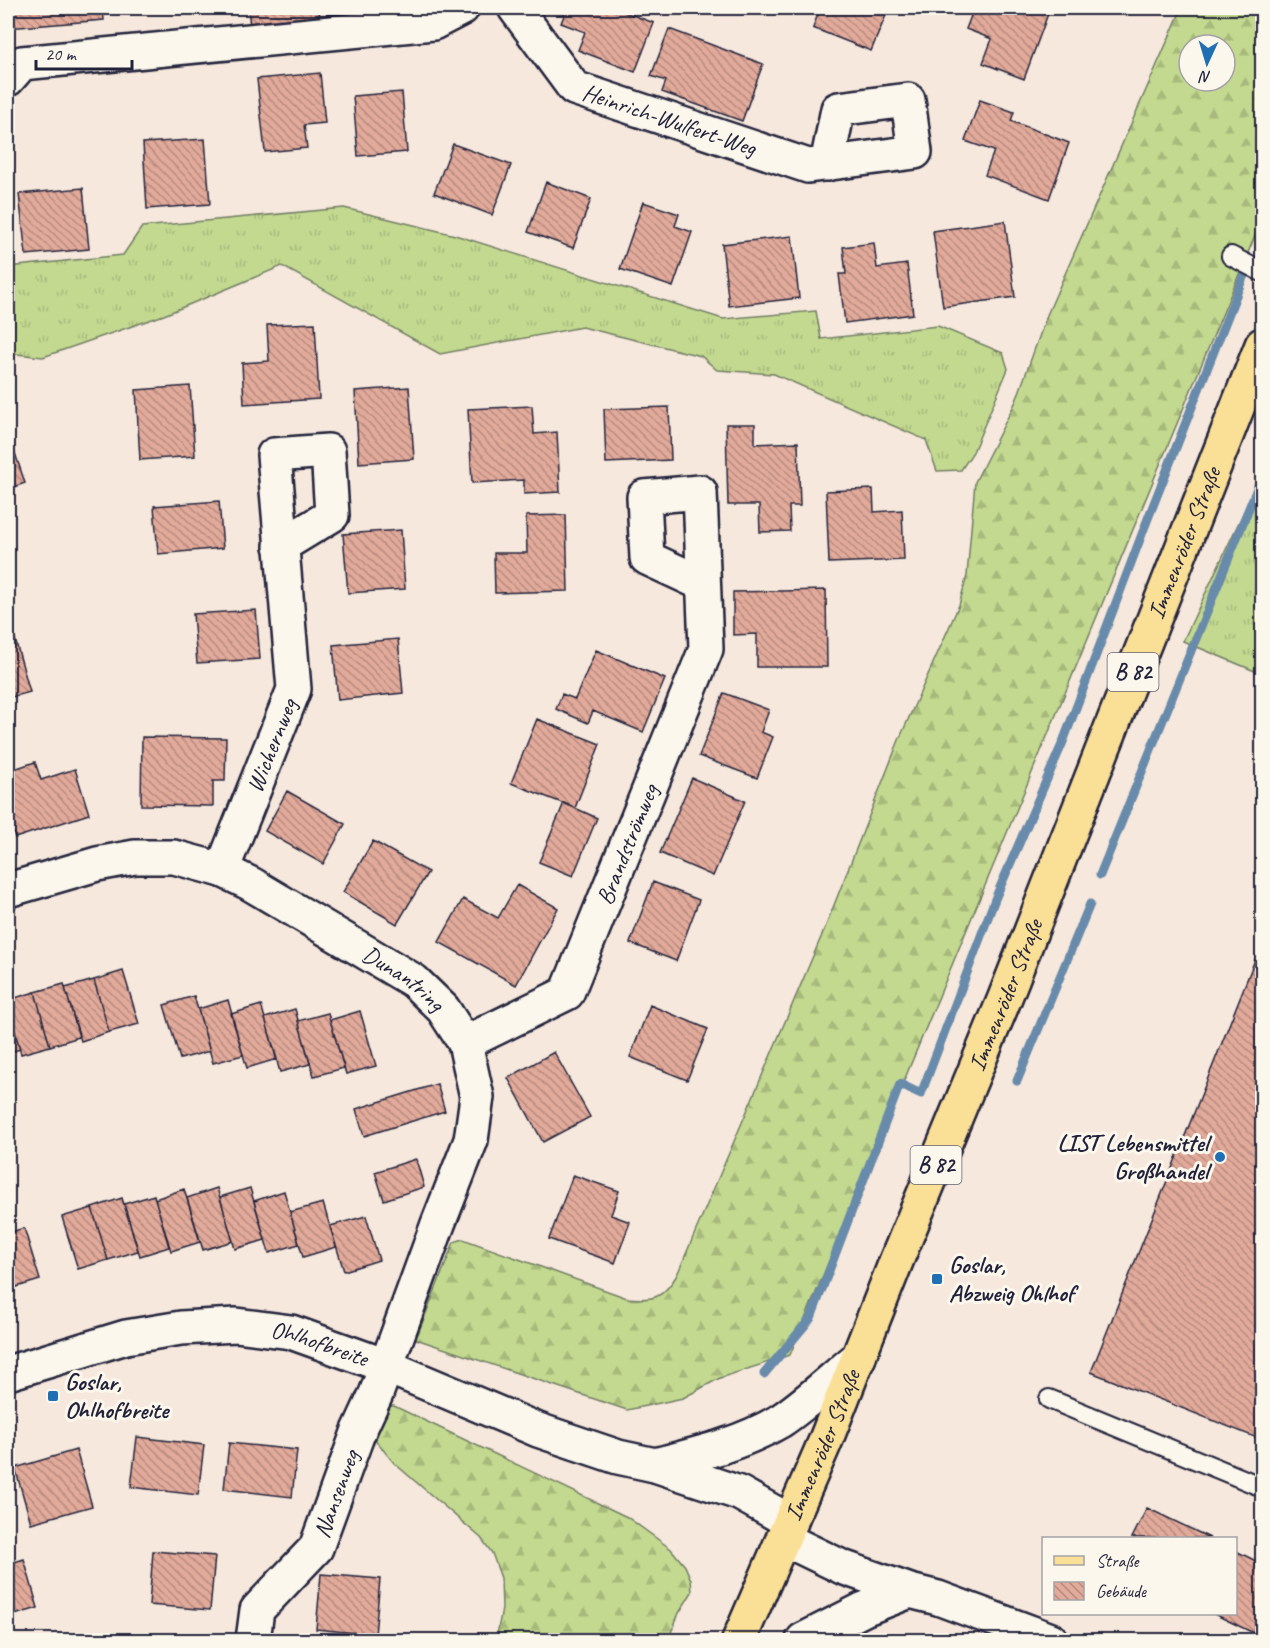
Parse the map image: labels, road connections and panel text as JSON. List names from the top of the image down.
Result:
{
  "streets": {
    "main road": ["Immenröder Straße", "B 82"],
    "street": [
      "Heinrich-Wulfert-Weg",
      "Wichernweg",
      "Brandströmweg",
      "Dunantring",
      "Ohlhofbreite",
      "Nansenweg"
    ]
  },
  "crossings": [
    ["Immenröder Straße", "Ohlhofbreite"],
    ["Wichernweg", "Dunantring"],
    ["Brandströmweg", "Dunantring"],
    ["Dunantring", "Ohlhofbreite"],
    ["Dunantring", "Nansenweg"],
    ["Ohlhofbreite", "Nansenweg"]
  ],
  "places": {
    "other": ["LIST Lebensmittel Großhandel"],
    "transit": ["Goslar, Abzweig Ohlhof", "Goslar, Ohlhofbreite"]
  },
  "legend": ["Straße", "Gebäude"],
  "scale_bar": "20 m",
  "north": "bottom"
}
